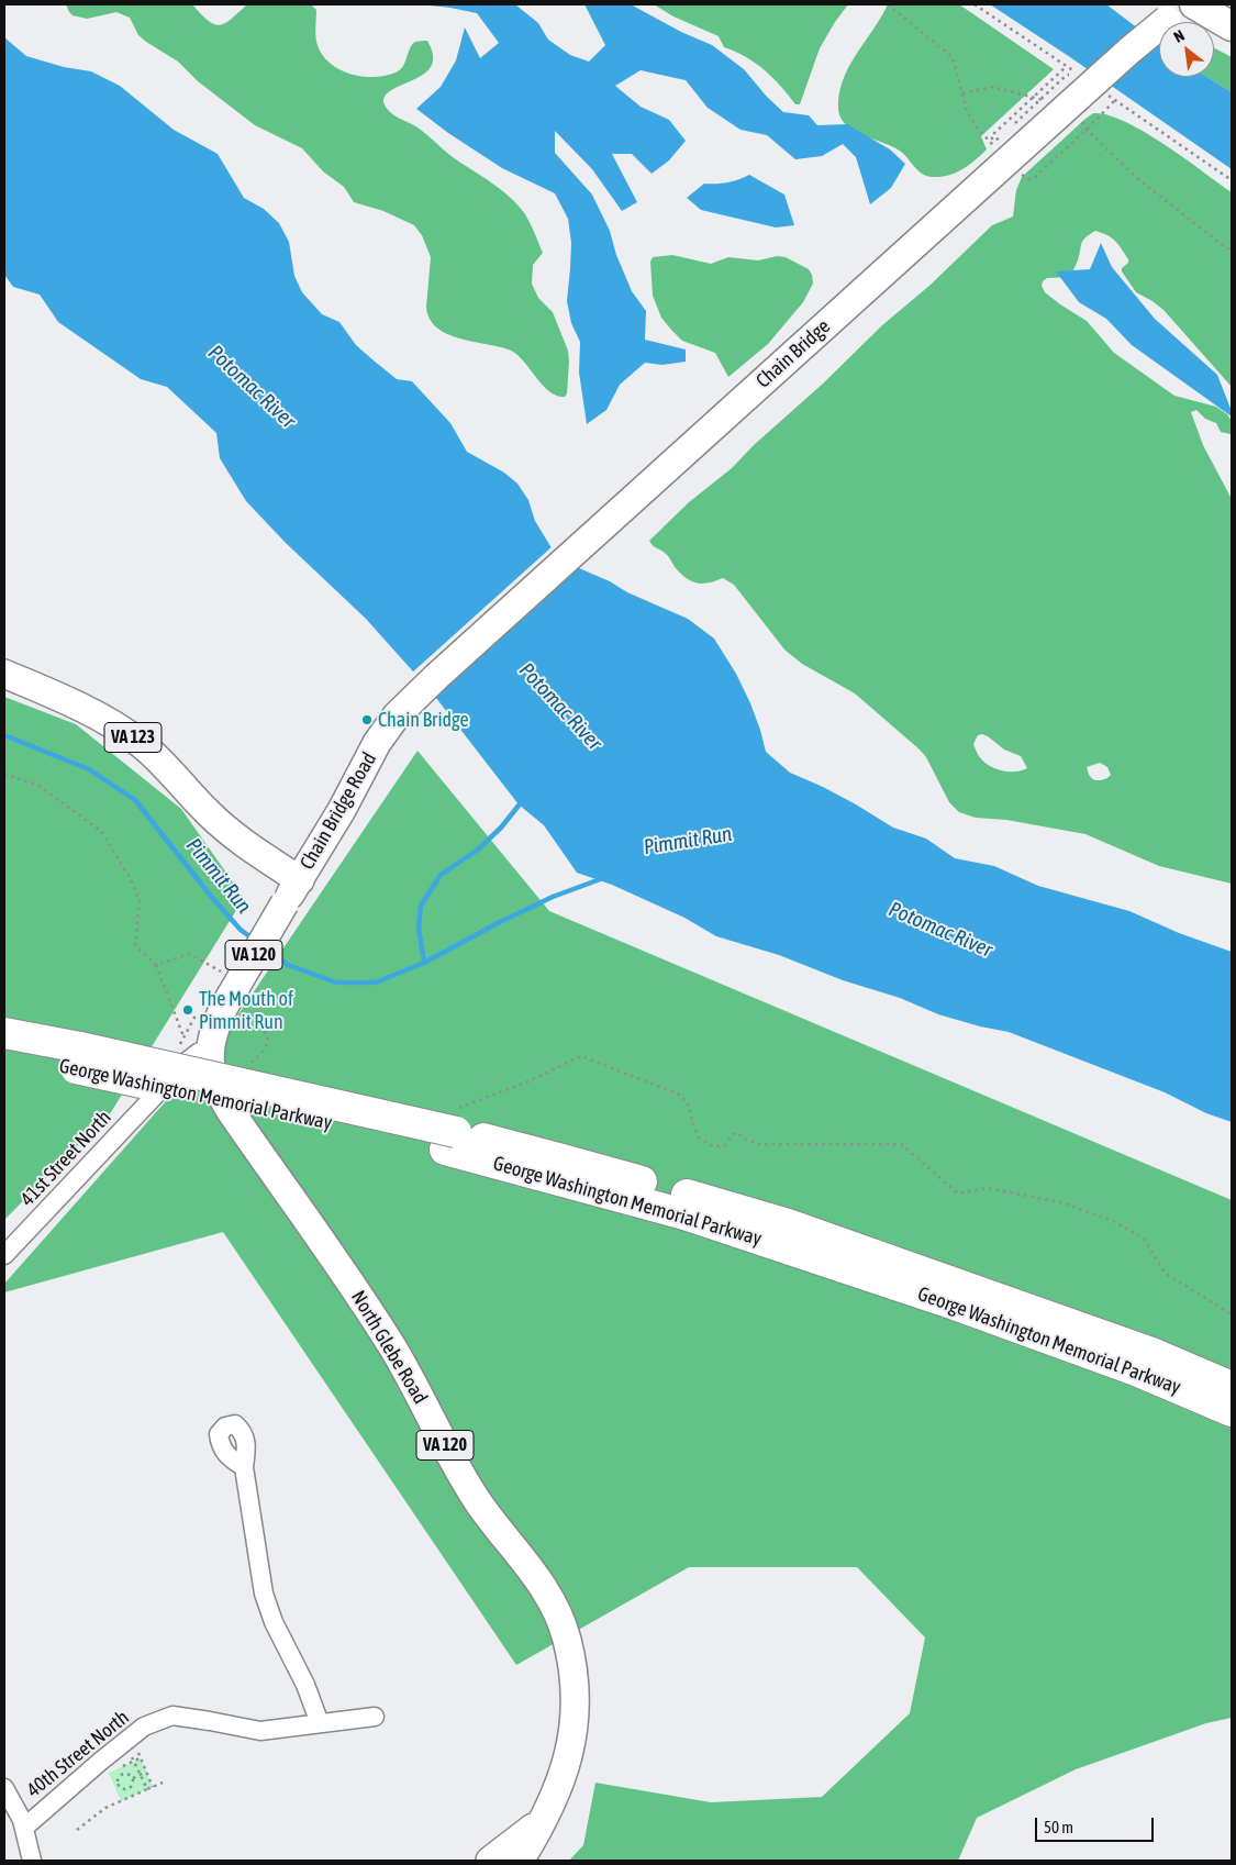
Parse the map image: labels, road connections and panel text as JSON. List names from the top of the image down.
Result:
{
  "streets": {
    "highway": ["George Washington Memorial Parkway"],
    "main road": [
      "Chain Bridge",
      "VA 123",
      "Chain Bridge Road",
      "VA 120",
      "North Glebe Road"
    ],
    "street": ["41st Street North", "40th Street North"]
  },
  "crossings": [
    ["Chain Bridge", "Chain Bridge Road"],
    ["Chain Bridge Road", "North Glebe Road"],
    ["41st Street North", "North Glebe Road"]
  ],
  "water": ["Potomac River", "Pimmit Run"],
  "places": ["Chain Bridge", "The Mouth of Pimmit Run"],
  "scale_bar": "50 m",
  "north": "top left"
}
